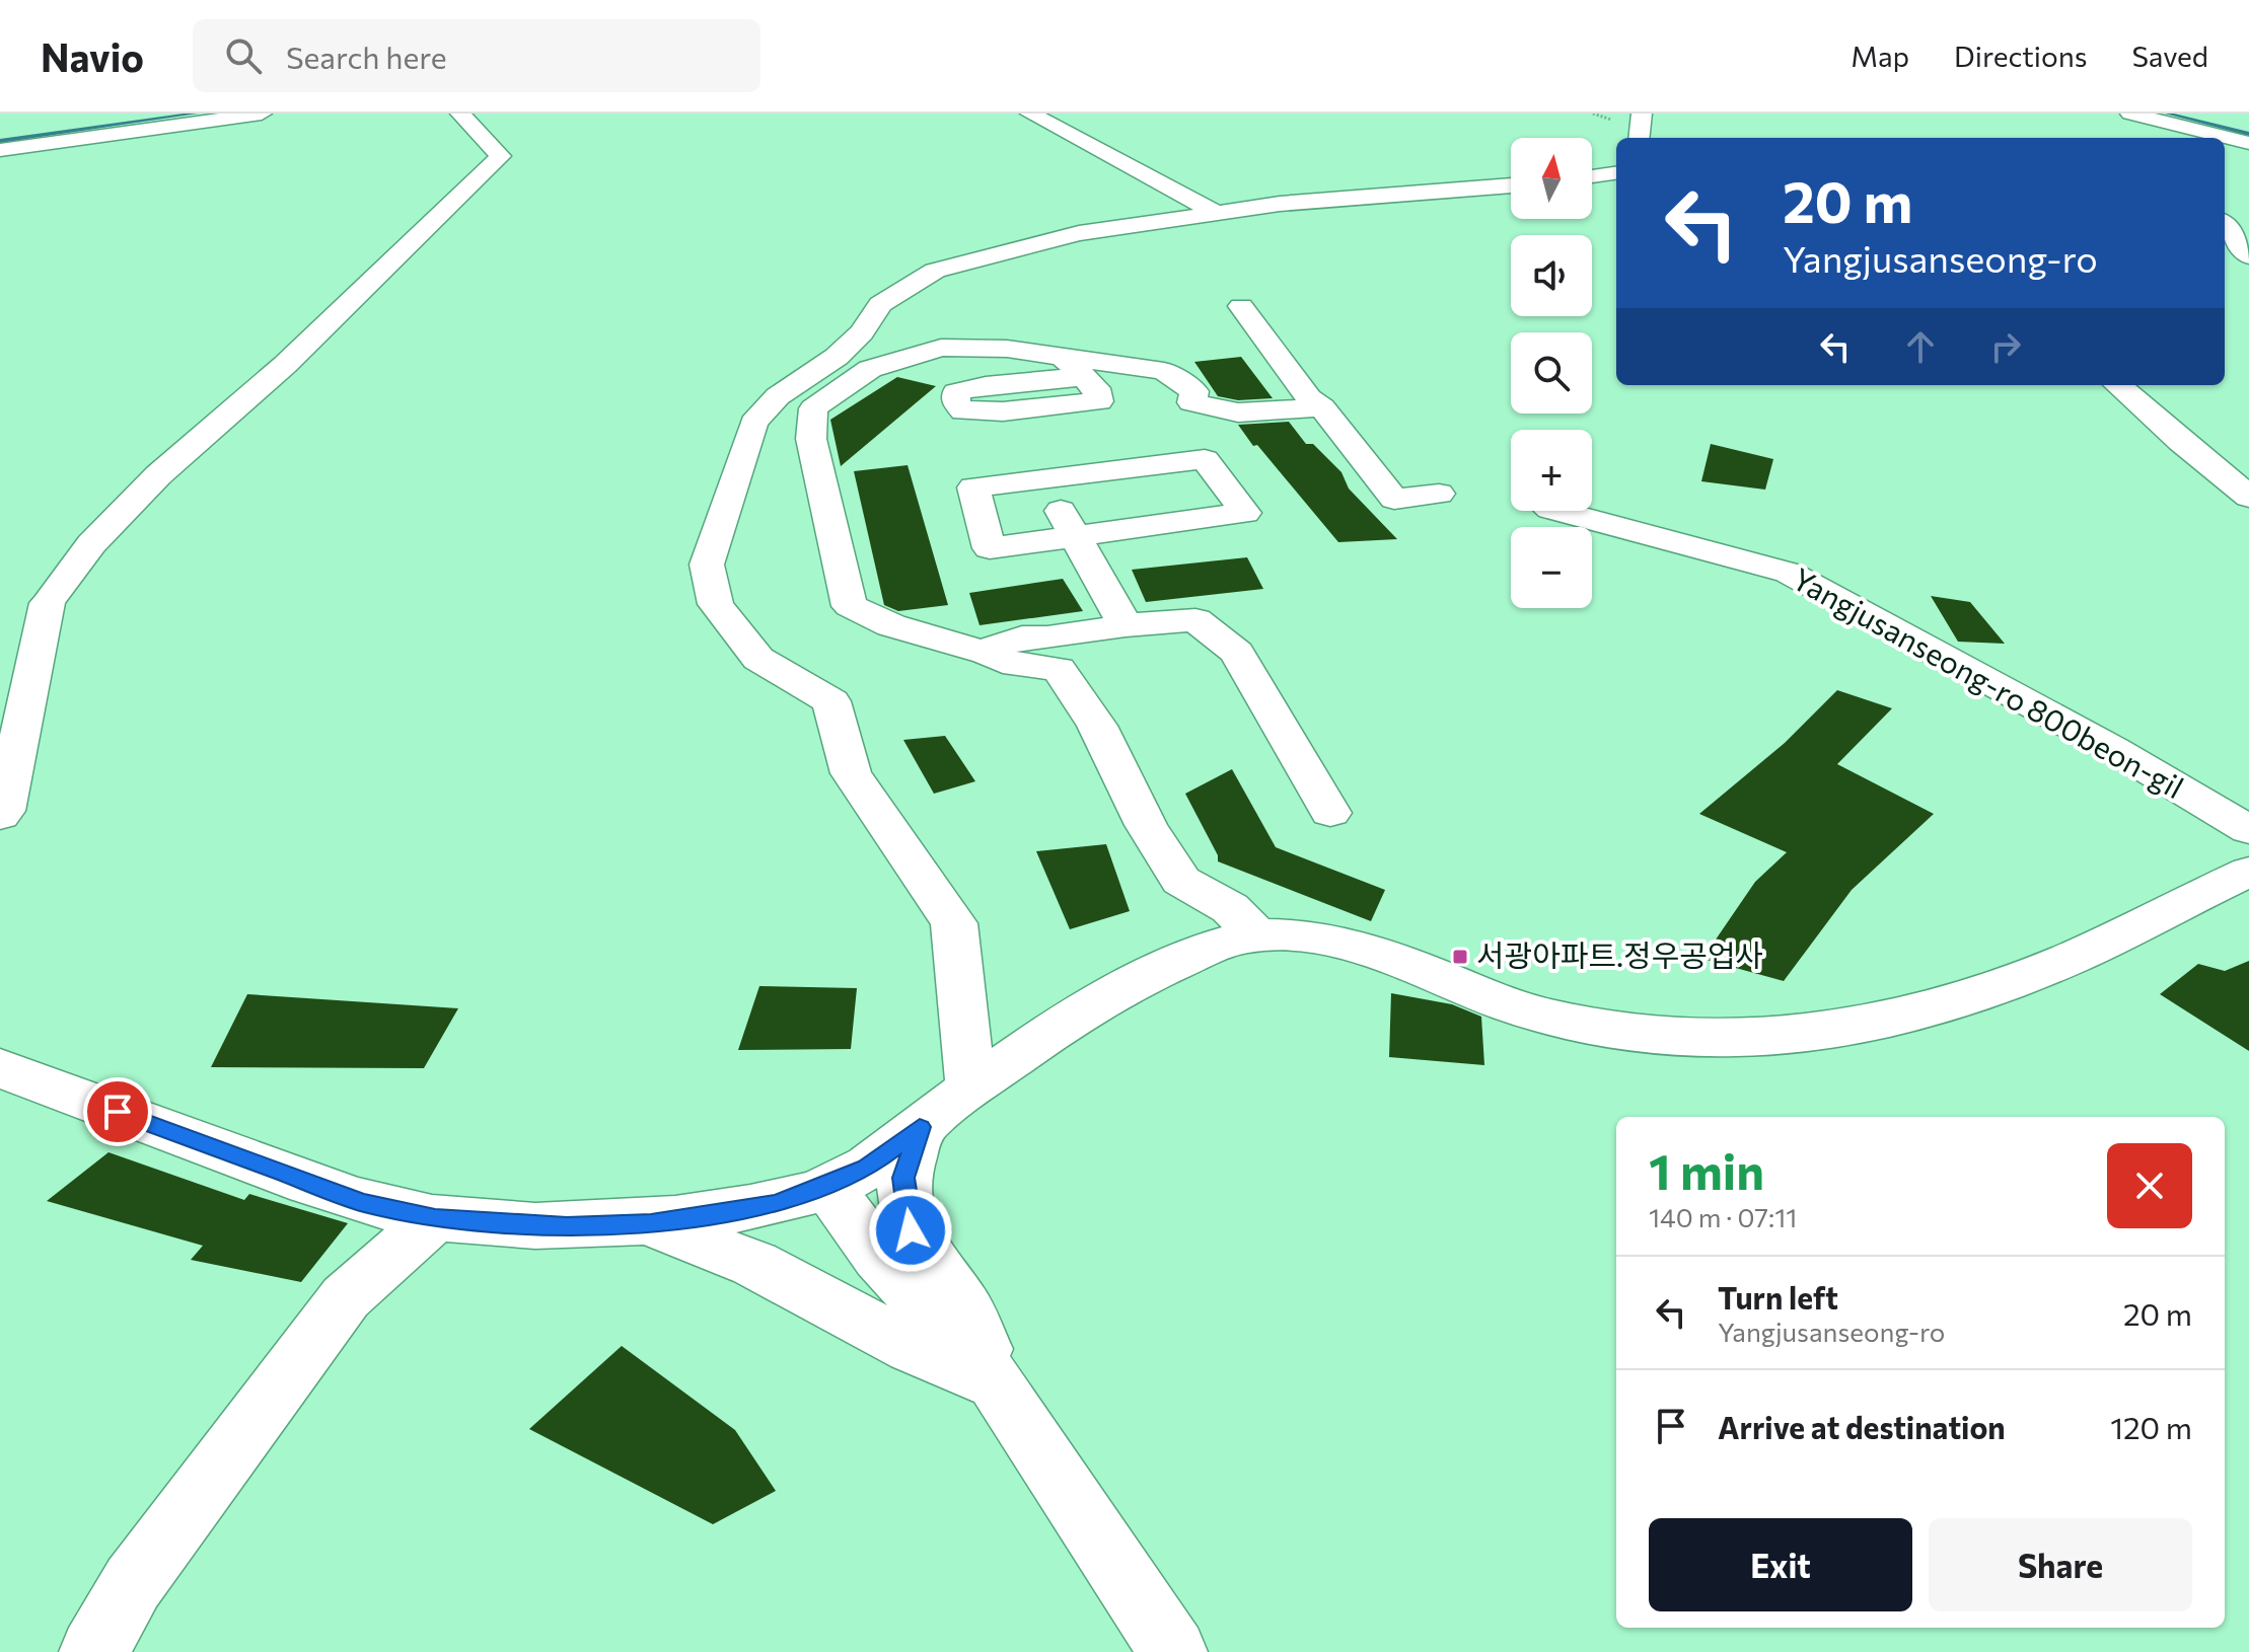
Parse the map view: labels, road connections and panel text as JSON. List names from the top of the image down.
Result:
{
  "streets": {
    "street": ["Yangjusanseong-ro 800beon-gil"]
  },
  "places": {
    "transit": ["서광아파트.정우공업사"]
  },
  "north": "top",
  "page": {
    "header": "Navio",
    "search": "Search here",
    "nav": ["Map", "Directions", "Saved"],
    "map_buttons": ["+", "−"],
    "turn": ["20 m", "Yangjusanseong-ro"],
    "heading": ["1 min", "140 m · 07:11"],
    "list": [
      {
        "name": "Turn left",
        "note": "Yangjusanseong-ro",
        "value": "20 m"
      },
      {
        "name": "Arrive at destination",
        "value": "120 m"
      }
    ],
    "buttons": ["Exit", "Share"]
  }
}
